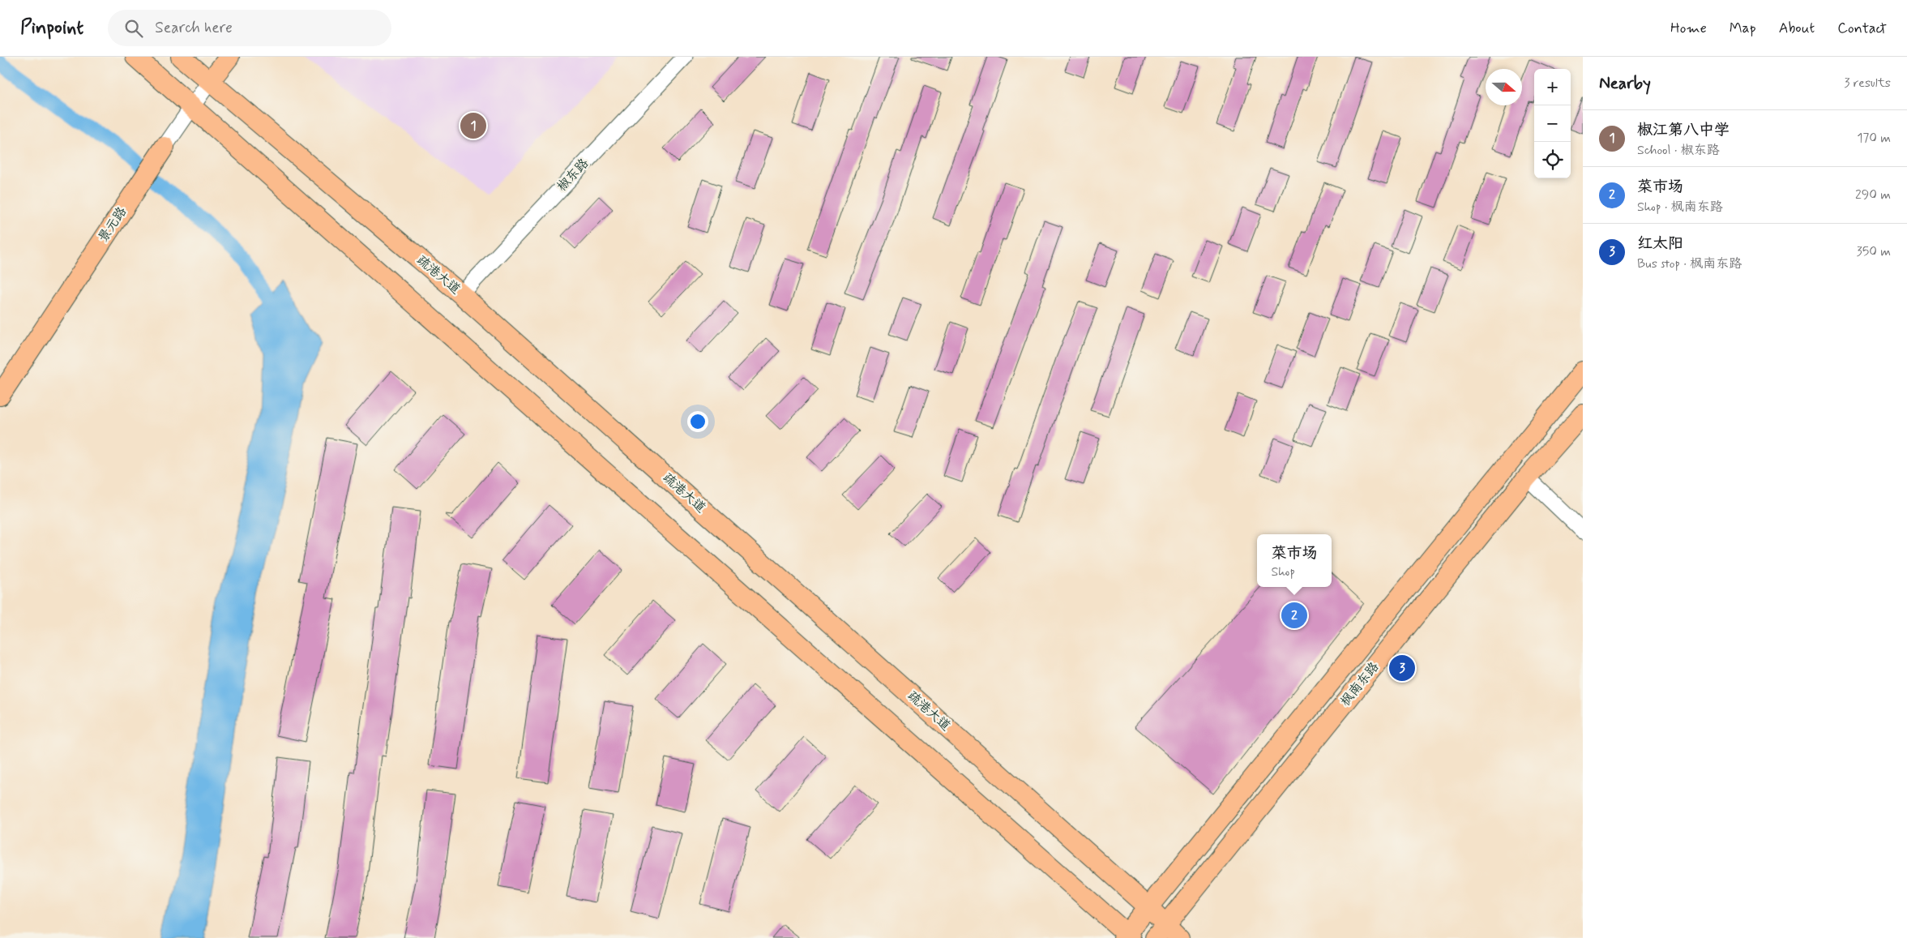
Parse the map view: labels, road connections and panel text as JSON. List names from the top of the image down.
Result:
{
  "streets": {
    "main road": ["景元路", "疏港大道", "枫南东路"],
    "street": ["椒东路"]
  },
  "crossings": [
    ["椒东路", "疏港大道"],
    ["景元路", "疏港大道"],
    ["疏港大道", "枫南东路"]
  ],
  "north": "right",
  "page": {
    "header": "Pinpoint",
    "search": "Search here",
    "nav": [
      "Home",
      "Map",
      "About",
      "Contact"
    ],
    "heading": ["Nearby", "3 results"],
    "map_buttons": ["+", "−"],
    "list": [
      {
        "mark": "1",
        "name": "椒江第八中学",
        "note": "School · 椒东路",
        "value": "170 m"
      },
      {
        "mark": "2",
        "name": "菜市场",
        "note": "Shop · 枫南东路",
        "value": "290 m"
      },
      {
        "mark": "3",
        "name": "红太阳",
        "note": "Bus stop · 枫南东路",
        "value": "350 m"
      }
    ],
    "pins": ["1", "2", "3"],
    "popup": ["菜市场", "Shop"]
  }
}
